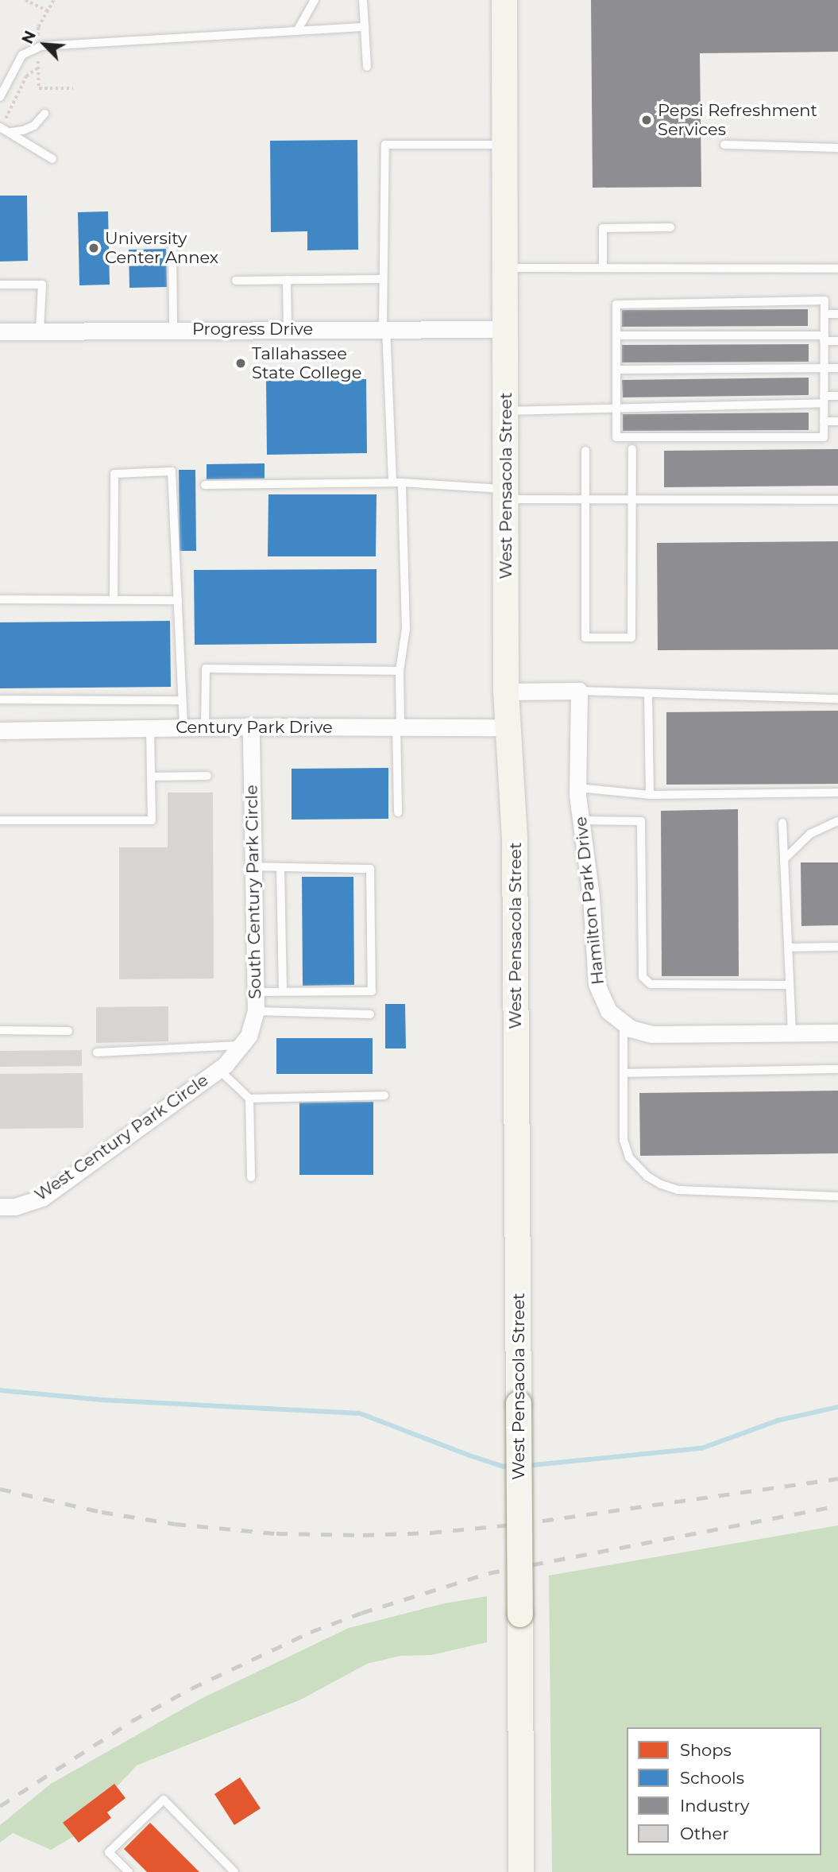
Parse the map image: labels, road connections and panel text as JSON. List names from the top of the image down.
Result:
{
  "streets": {
    "main road": ["West Pensacola Street"],
    "street": [
      "Progress Drive",
      "Century Park Drive",
      "South Century Park Circle",
      "Hamilton Park Drive",
      "West Century Park Circle"
    ]
  },
  "crossings": [
    ["Progress Drive", "West Pensacola Street"],
    ["West Pensacola Street", "Century Park Drive"],
    ["Century Park Drive", "South Century Park Circle"],
    ["South Century Park Circle", "West Century Park Circle"]
  ],
  "places": ["Pepsi Refreshment Services", "University Center Annex", "Tallahassee State College"],
  "legend": [
    "Shops",
    "Schools",
    "Industry",
    "Other"
  ],
  "north": "top left"
}
